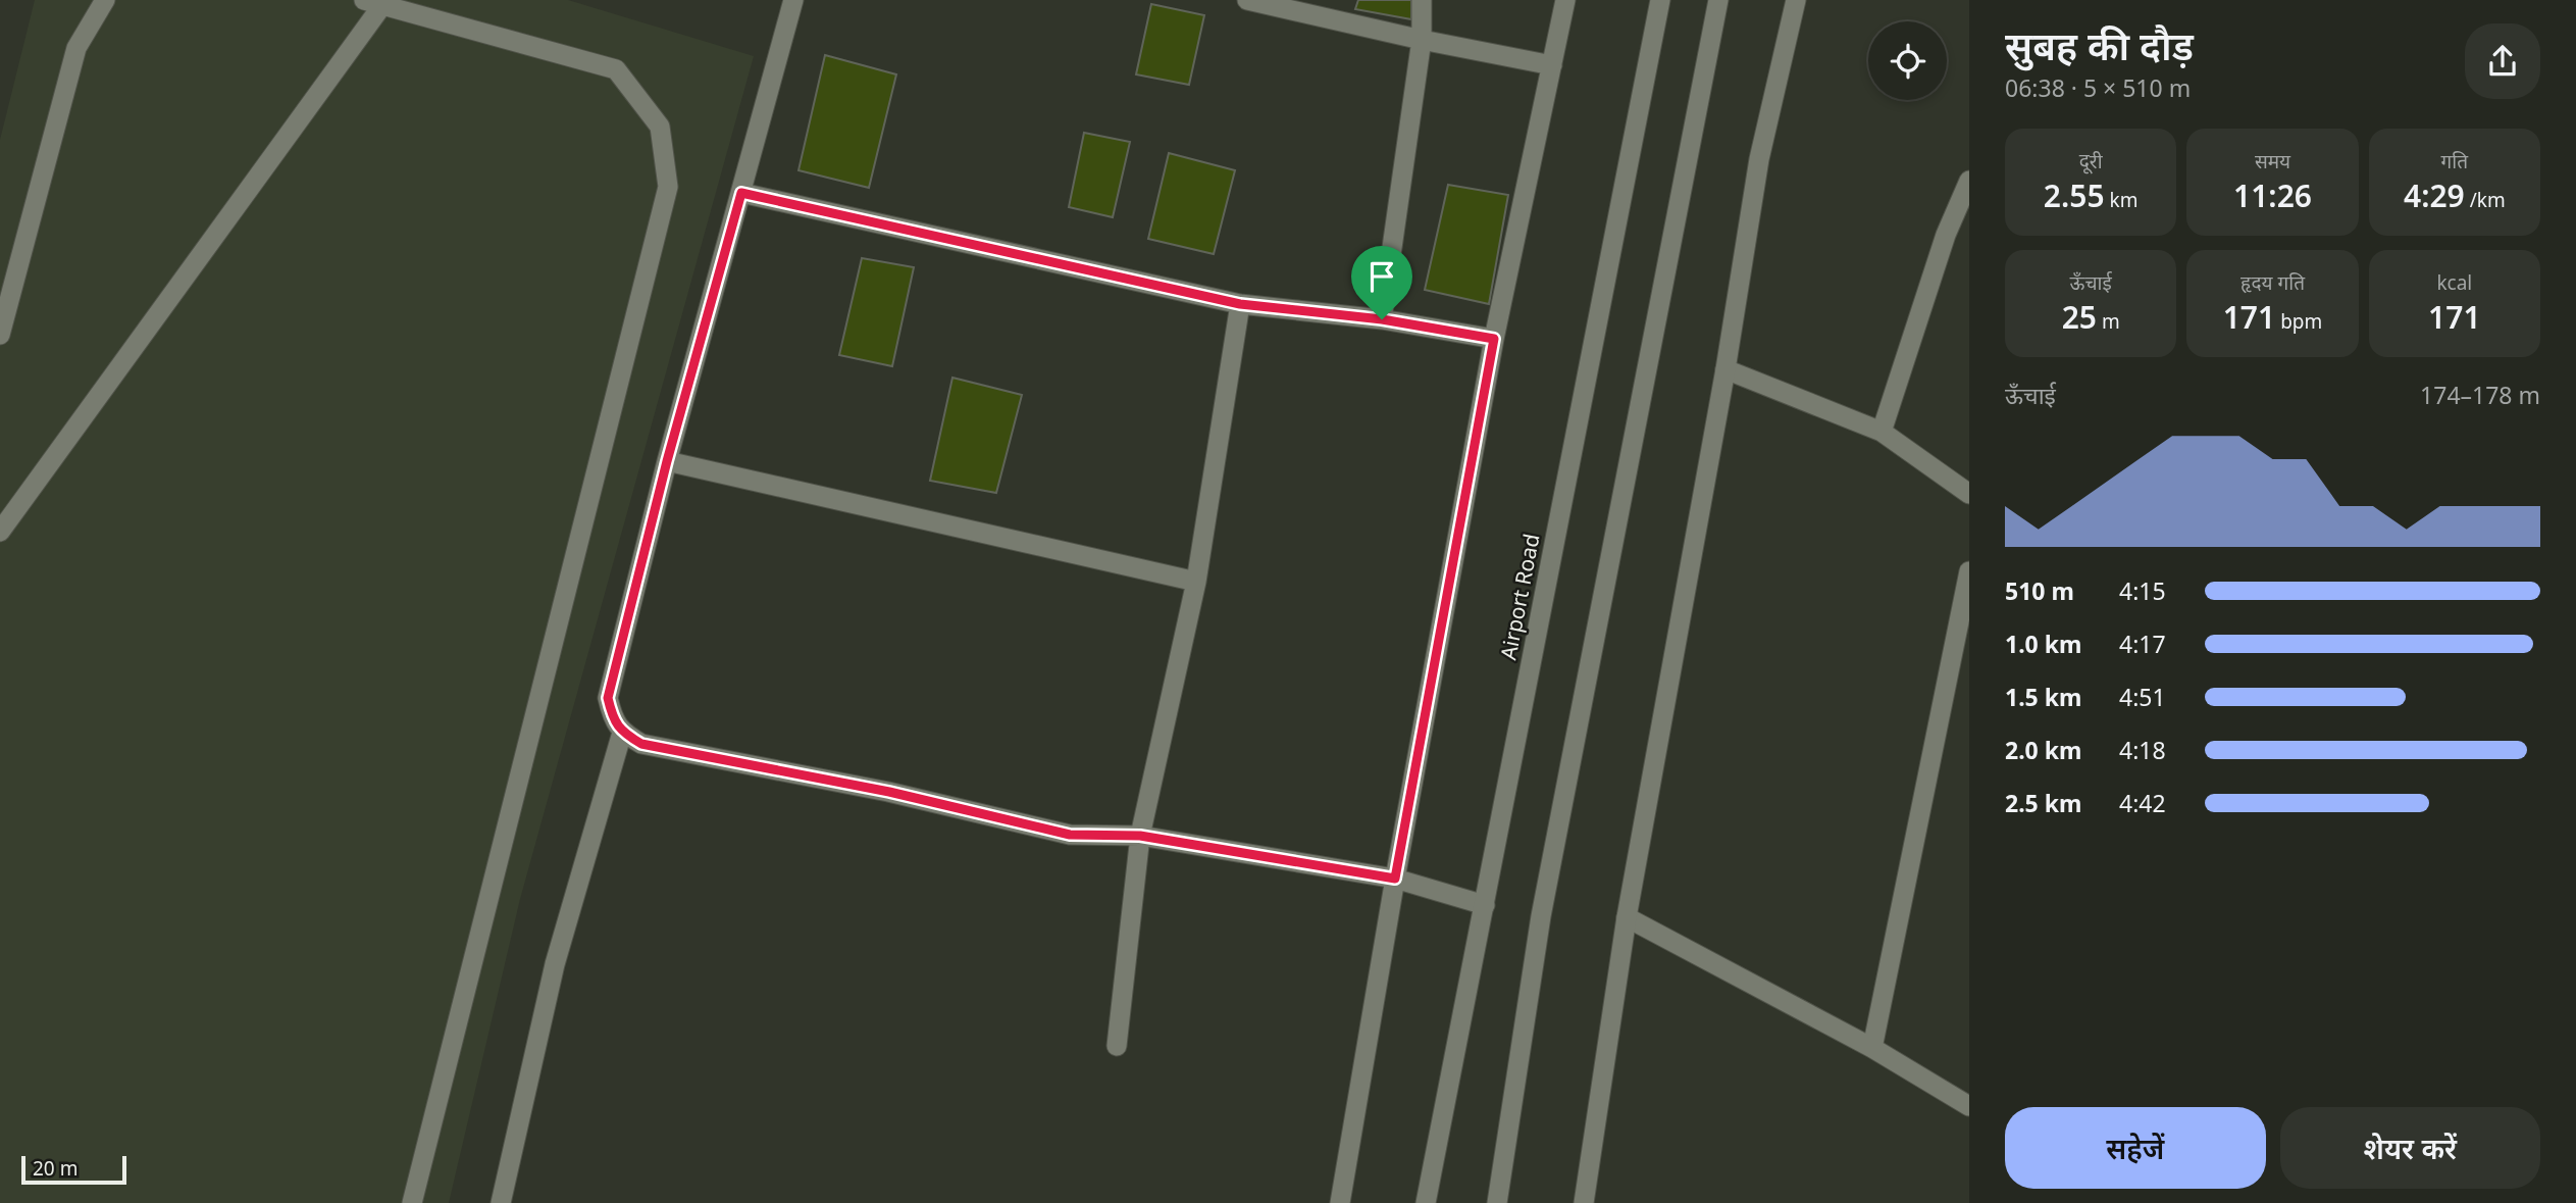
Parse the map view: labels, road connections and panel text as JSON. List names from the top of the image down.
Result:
{
  "streets": {
    "street": ["Airport Road"]
  },
  "scale_bar": "20 m",
  "page": {
    "heading": ["सुबह की दौड़", "06:38 · 5 × 510 m"],
    "stats": [
      ["दूरी", "2.55 km"],
      ["समय", "11:26"],
      ["गति", "4:29 /km"],
      ["ऊँचाई", "25 m"],
      ["हृदय गति", "171 bpm"],
      ["kcal", "171"]
    ],
    "chart": ["ऊँचाई", "174–178 m"],
    "list": [
      {
        "name": "510 m",
        "note": "4:15"
      },
      {
        "name": "1.0 km",
        "note": "4:17"
      },
      {
        "name": "1.5 km",
        "note": "4:51"
      },
      {
        "name": "2.0 km",
        "note": "4:18"
      },
      {
        "name": "2.5 km",
        "note": "4:42"
      }
    ],
    "buttons": ["सहेजें", "शेयर करें"],
    "scale": "20 m"
  }
}
